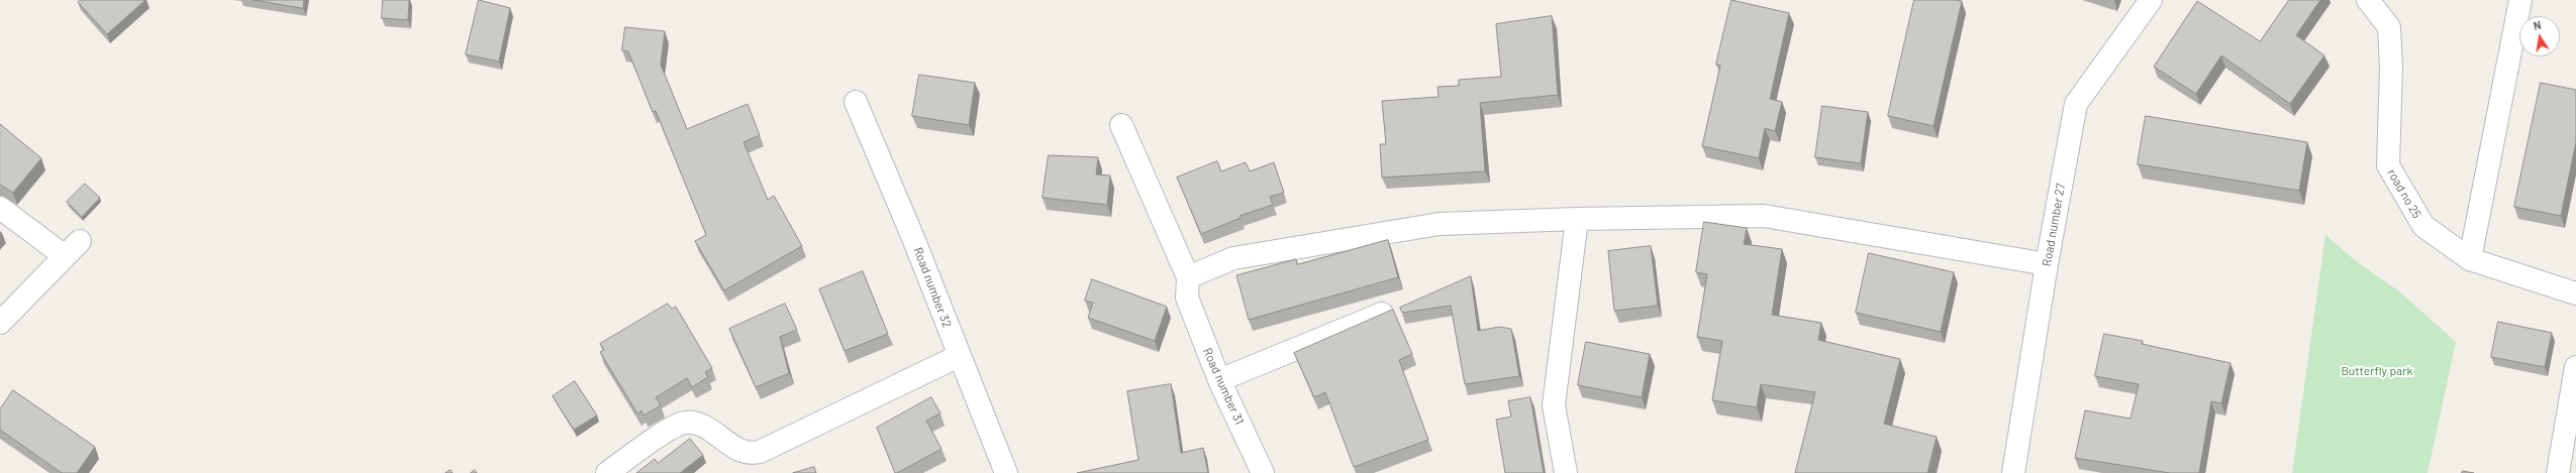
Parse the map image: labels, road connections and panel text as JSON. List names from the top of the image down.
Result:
{
  "streets": {
    "street": [
      "road no 25",
      "Road number 27",
      "Road number 32",
      "Road number 31"
    ]
  },
  "parks": ["Butterfly park"],
  "north": "top"
}
